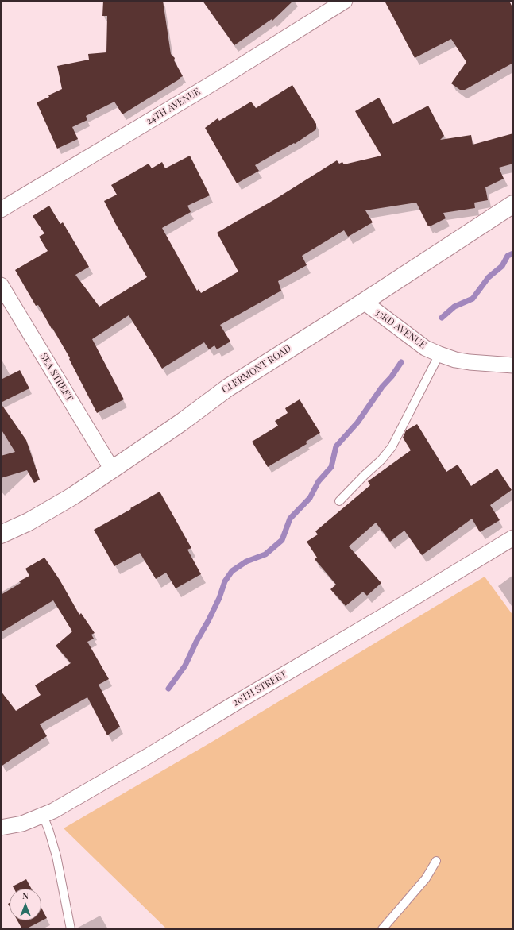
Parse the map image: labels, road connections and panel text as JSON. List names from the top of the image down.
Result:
{
  "streets": {
    "street": [
      "24TH AVENUE",
      "33RD AVENUE",
      "CLERMONT ROAD",
      "SEA STREET",
      "20TH STREET"
    ]
  },
  "crossings": [
    ["33RD AVENUE", "CLERMONT ROAD"],
    ["CLERMONT ROAD", "SEA STREET"]
  ],
  "north": "top"
}
